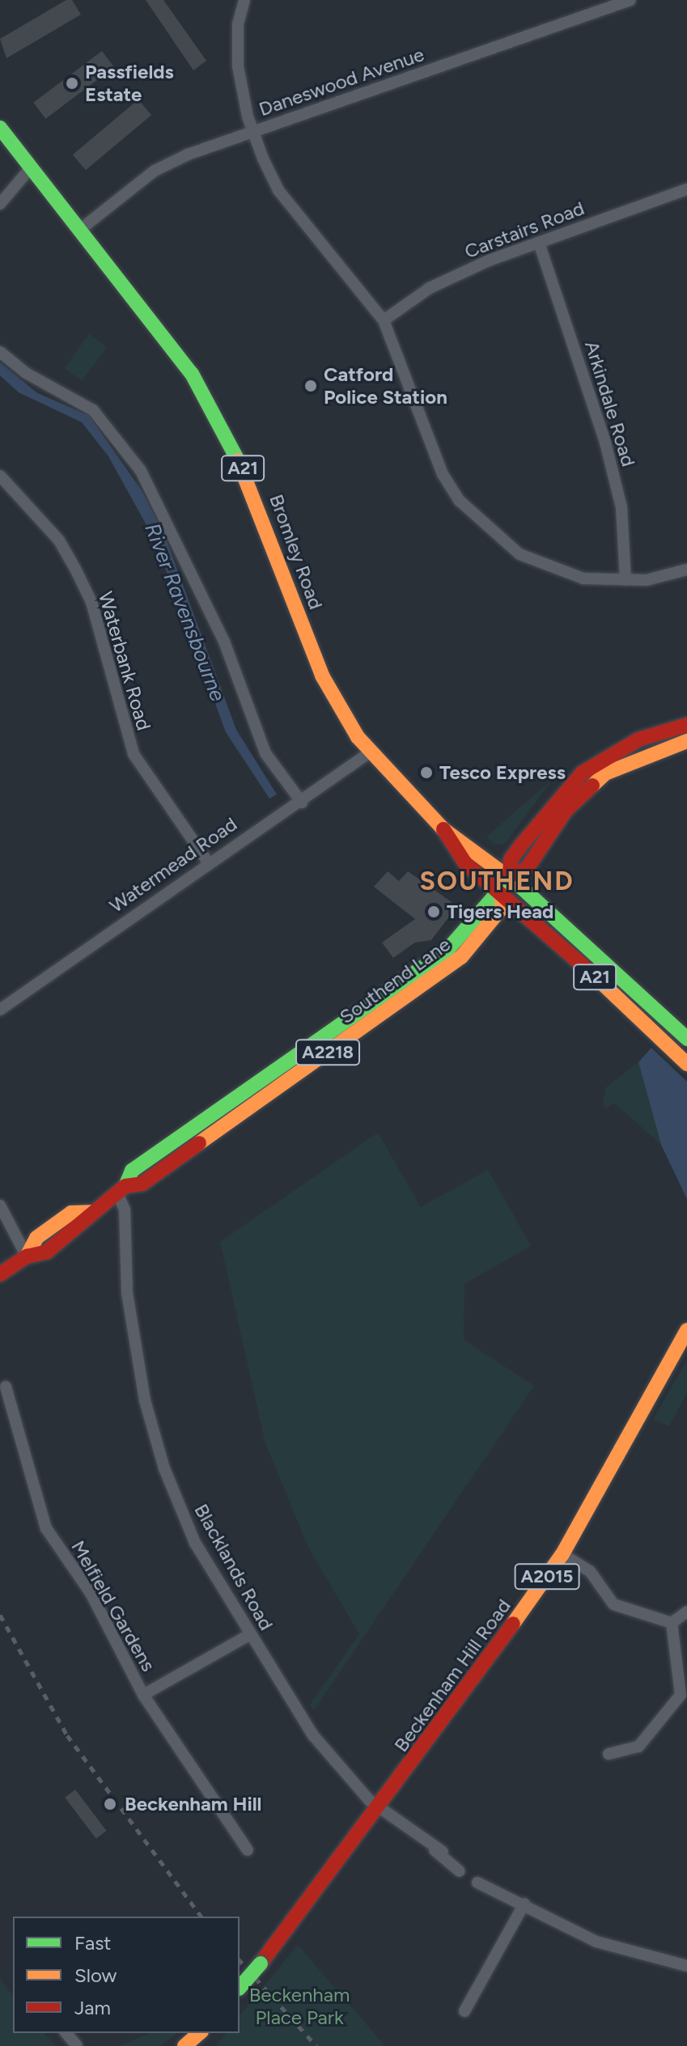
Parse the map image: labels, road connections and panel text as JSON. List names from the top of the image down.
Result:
{
  "streets": {
    "main road": [
      "A21",
      "Bromley Road",
      "Southend Lane",
      "A2218",
      "A2015",
      "Beckenham Hill Road"
    ],
    "street": [
      "Daneswood Avenue",
      "Carstairs Road",
      "Arkindale Road",
      "Waterbank Road",
      "Watermead Road",
      "Blacklands Road",
      "Melfield Gardens"
    ]
  },
  "crossings": [
    ["Daneswood Avenue", "Bromley Road"],
    ["Carstairs Road", "Arkindale Road"],
    ["Bromley Road", "Watermead Road"],
    ["Bromley Road", "Southend Lane"],
    ["Waterbank Road", "Watermead Road"],
    ["Southend Lane", "Blacklands Road"],
    ["Blacklands Road", "Melfield Gardens"],
    ["Blacklands Road", "Beckenham Hill Road"]
  ],
  "districts": ["SOUTHEND"],
  "water": ["River Ravensbourne"],
  "parks": ["Beckenham Place Park"],
  "places": [
    "Passfields Estate",
    "Catford Police Station",
    "Tesco Express",
    "Tigers Head",
    "Beckenham Hill"
  ],
  "legend": ["Fast", "Slow", "Jam"]
}
